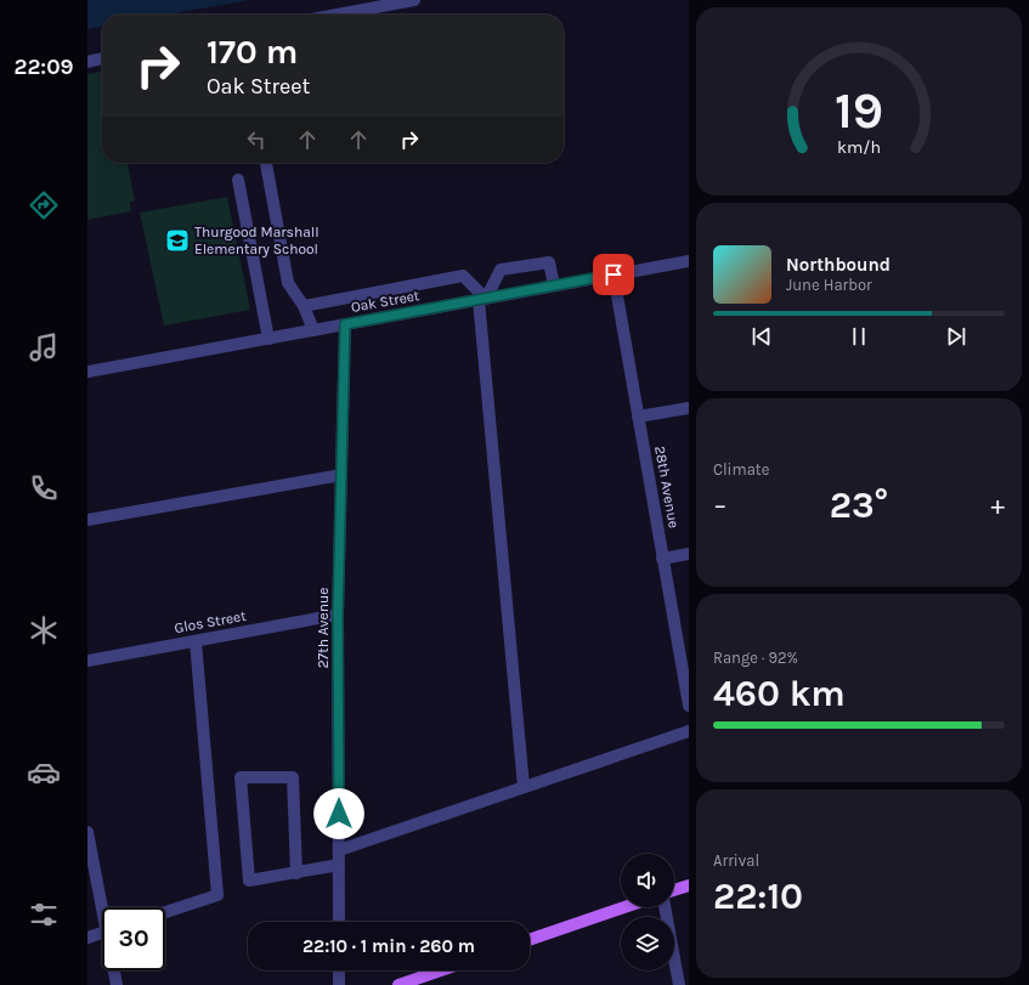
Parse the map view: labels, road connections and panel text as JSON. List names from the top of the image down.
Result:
{
  "streets": {
    "street": [
      "Oak Street",
      "28th Avenue",
      "Glos Street",
      "27th Avenue"
    ]
  },
  "crossings": [
    ["Oak Street", "28th Avenue"],
    ["Oak Street", "27th Avenue"],
    ["Glos Street", "27th Avenue"]
  ],
  "places": {
    "school or university": ["Thurgood Marshall Elementary School"]
  },
  "page": {
    "tabs": "22:09",
    "turn": ["170 m", "Oak Street"],
    "song": ["Northbound", "June Harbor"],
    "tile": [
      "Climate",
      ["Range · 92%", "460 km"],
      ["Arrival", "22:10"]
    ],
    "heat": ["−", "23°", "+"],
    "limit": "30",
    "trip": "22:10 · 1 min · 260 m",
    "gauge": ["19", "km/h"]
  }
}
